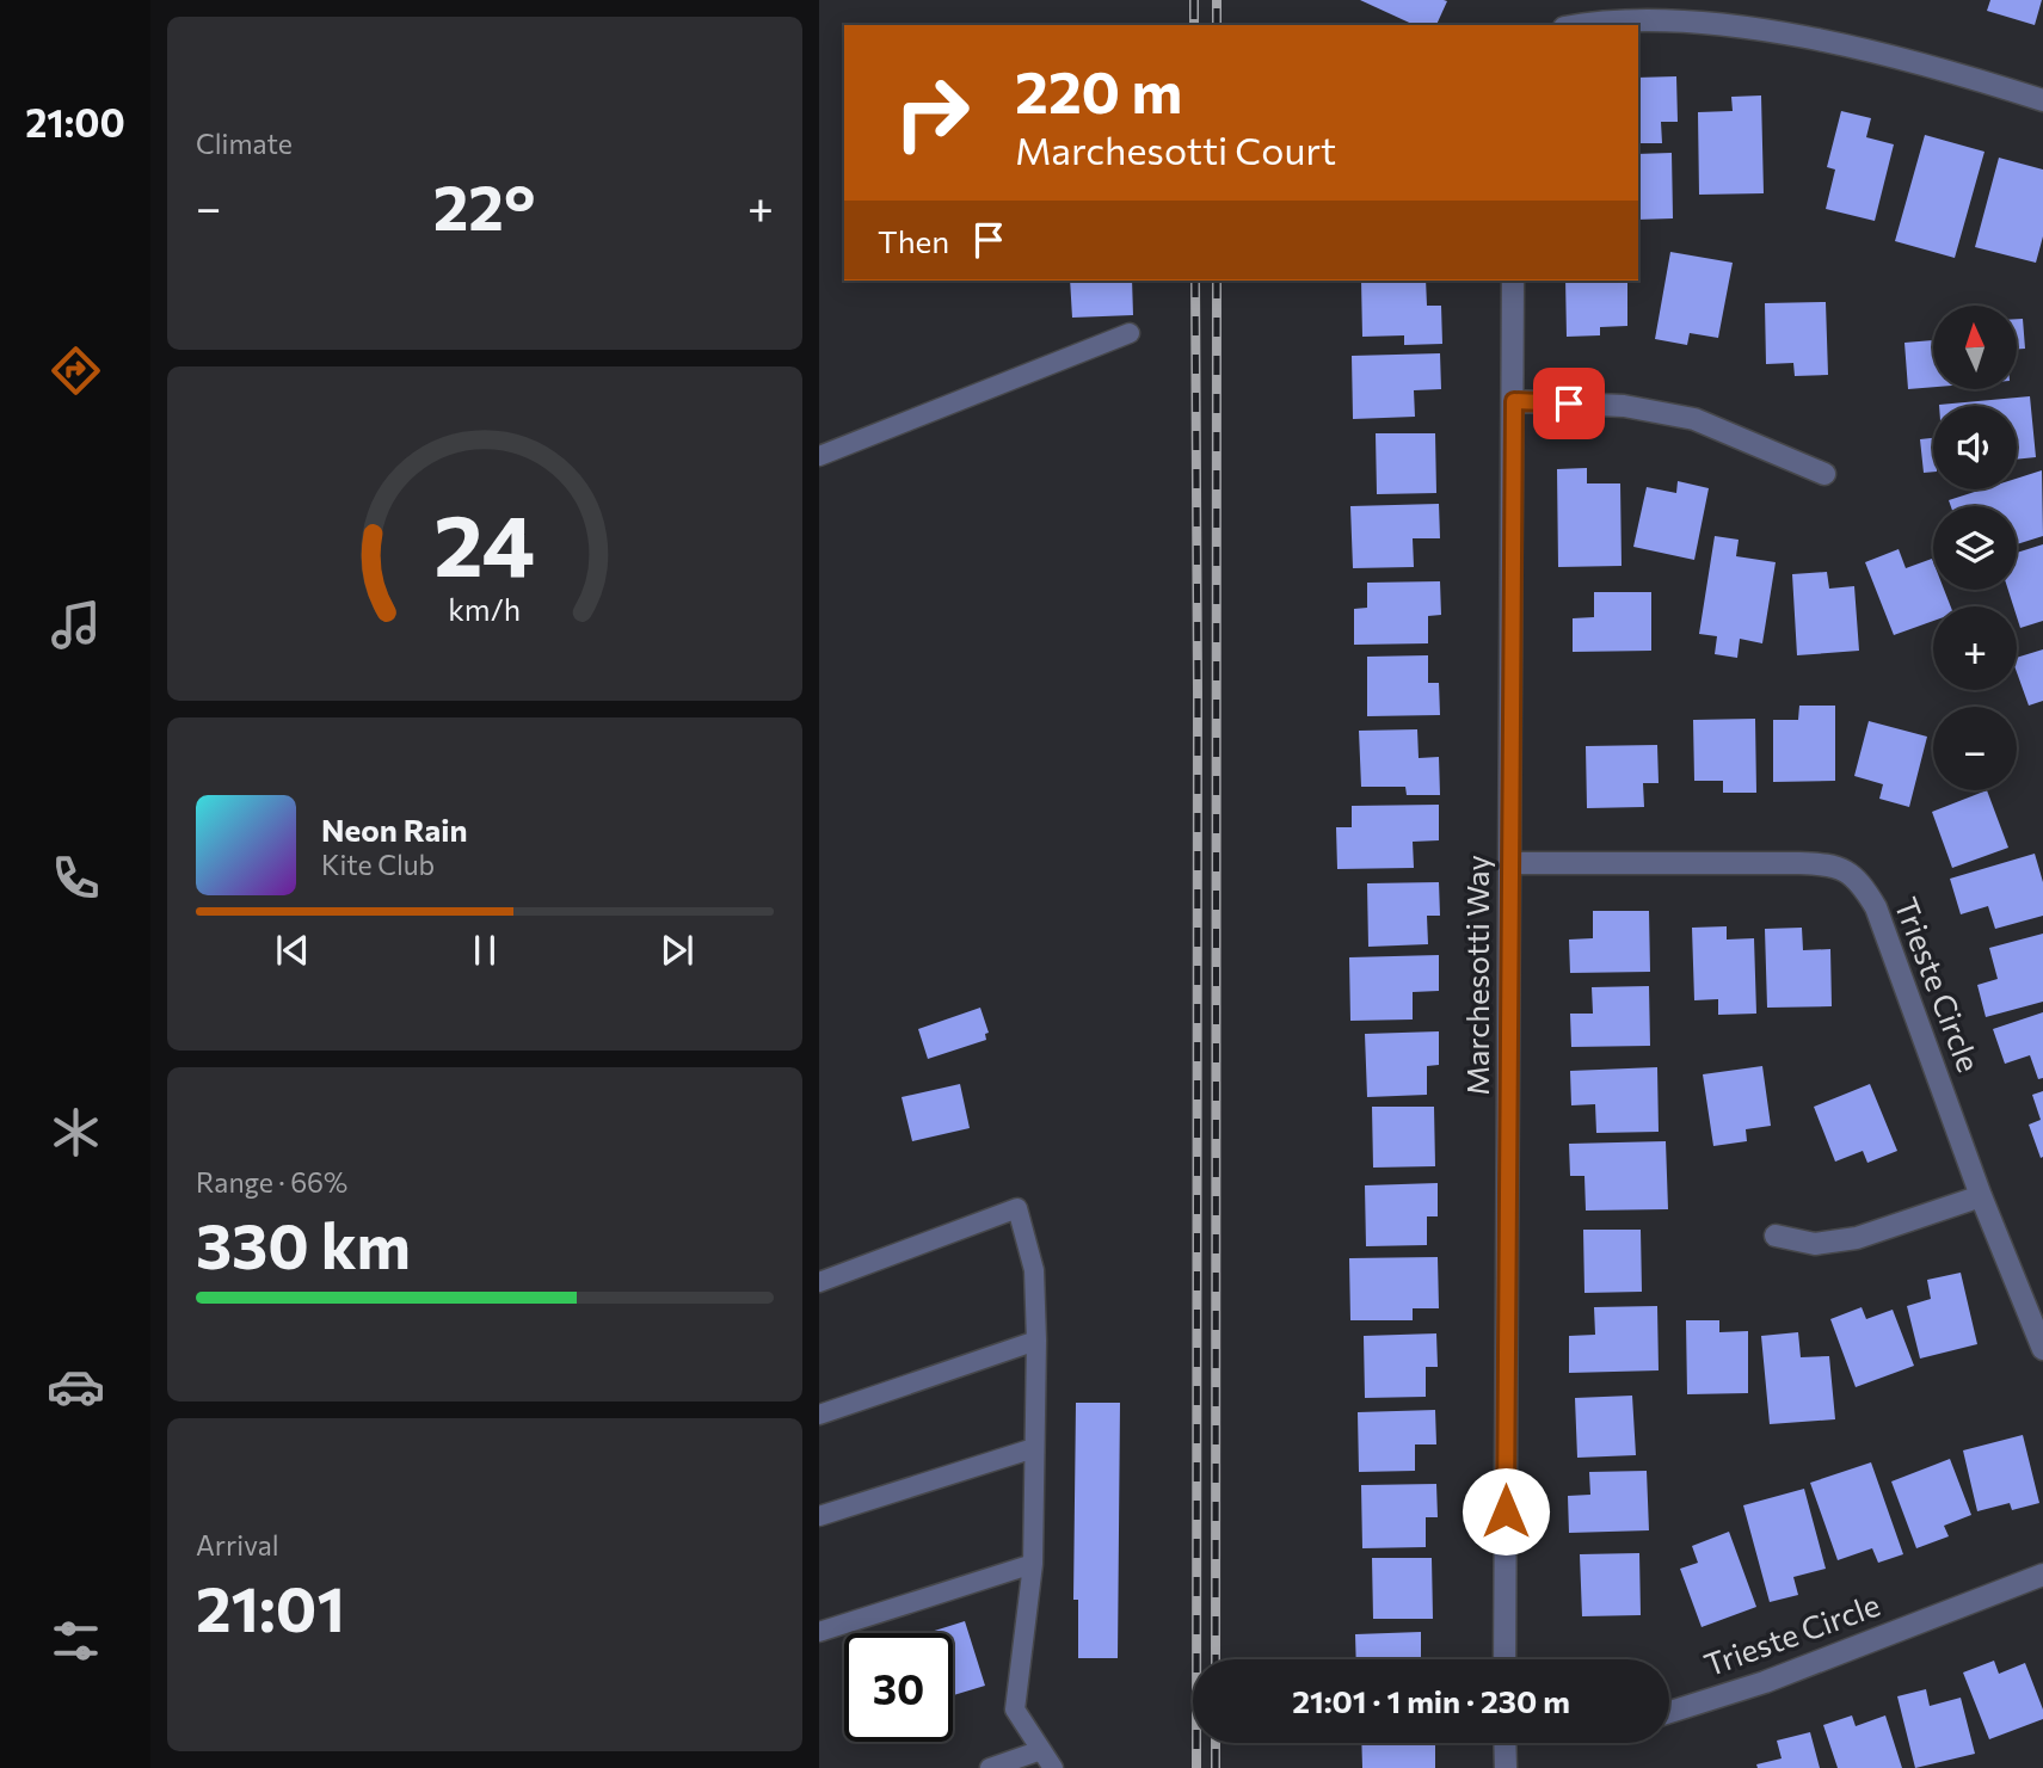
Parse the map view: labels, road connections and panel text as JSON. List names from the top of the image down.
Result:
{
  "streets": {
    "street": ["Marchesotti Way", "Trieste Circle"]
  },
  "crossings": [
    ["Marchesotti Way", "Trieste Circle"]
  ],
  "north": "top",
  "page": {
    "tabs": "21:00",
    "tile": [
      "Climate",
      ["Range · 66%", "330 km"],
      ["Arrival", "21:01"]
    ],
    "turn": ["220 m", "Marchesotti Court"],
    "heat": ["−", "22°", "+"],
    "then": "Then",
    "map_buttons": ["+", "−"],
    "song": ["Neon Rain", "Kite Club"],
    "limit": "30",
    "trip": "21:01 · 1 min · 230 m",
    "gauge": ["24", "km/h"]
  }
}
